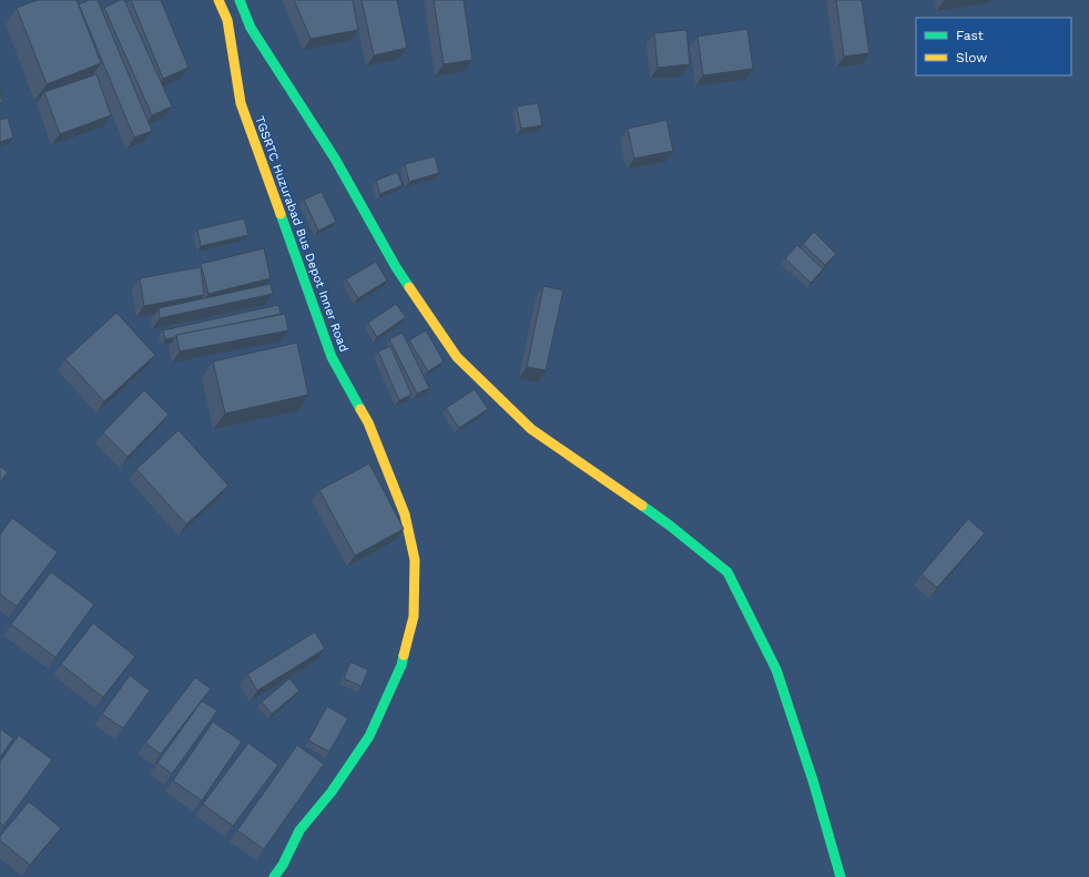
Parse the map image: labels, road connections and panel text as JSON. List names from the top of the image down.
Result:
{
  "streets": {
    "street": ["TGSRTC Huzurabad Bus Depot Inner Road"]
  },
  "legend": ["Fast", "Slow"]
}
